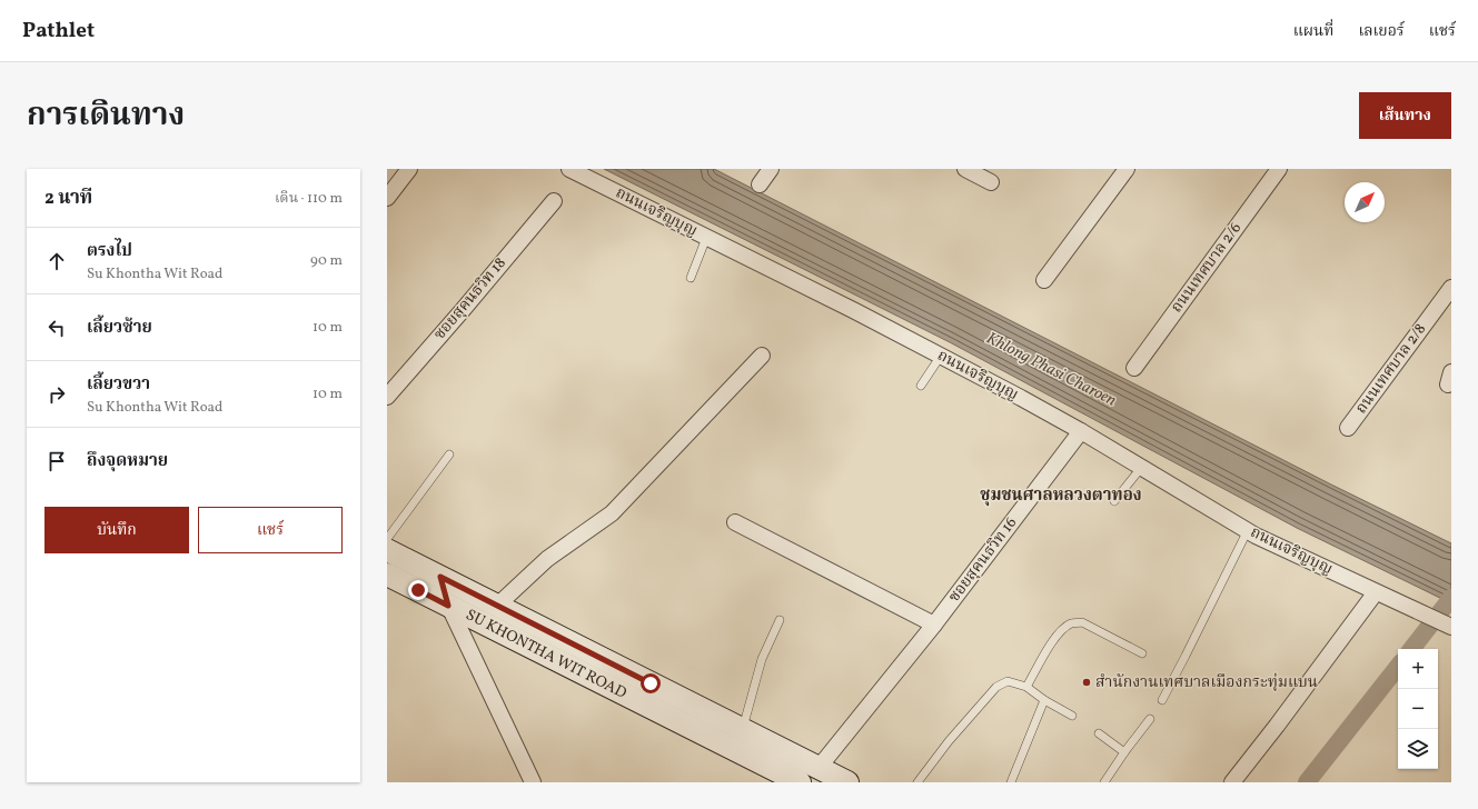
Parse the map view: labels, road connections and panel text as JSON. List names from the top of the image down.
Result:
{
  "streets": {
    "main road": ["SU KHONTHA WIT ROAD"],
    "street": [
      "ถนนเจริญบุญ",
      "ถนนเทศบาล 2/6",
      "ซอยสุคนธวิท 18",
      "ถนนเทศบาล 2/8",
      "ซอยสุคนธวิท 16"
    ]
  },
  "crossings": [
    ["ถนนเจริญบุญ", "ซอยสุคนธวิท 16"],
    ["ซอยสุคนธวิท 16", "SU KHONTHA WIT ROAD"]
  ],
  "districts": ["ชุมชนศาลหลวงตาทอง"],
  "water": ["Khlong Phasi Charoen"],
  "places": ["สำนักงานเทศบาลเมืองกระทุ่มแบน"],
  "north": "top right",
  "page": {
    "header": "Pathlet",
    "nav": ["แผนที่", "เลเยอร์", "แชร์"],
    "title": "การเดินทาง",
    "buttons": [
      "เส้นทาง",
      ["บันทึก", "แชร์"]
    ],
    "heading": ["2 นาที", "เดิน · 110 m"],
    "list": [
      ["ตรงไป", "Su Khontha Wit Road", "90 m"],
      ["เลี้ยวซ้าย", "10 m"],
      ["เลี้ยวขวา", "Su Khontha Wit Road", "10 m"],
      "ถึงจุดหมาย"
    ],
    "map_buttons": ["+", "−"]
  }
}
